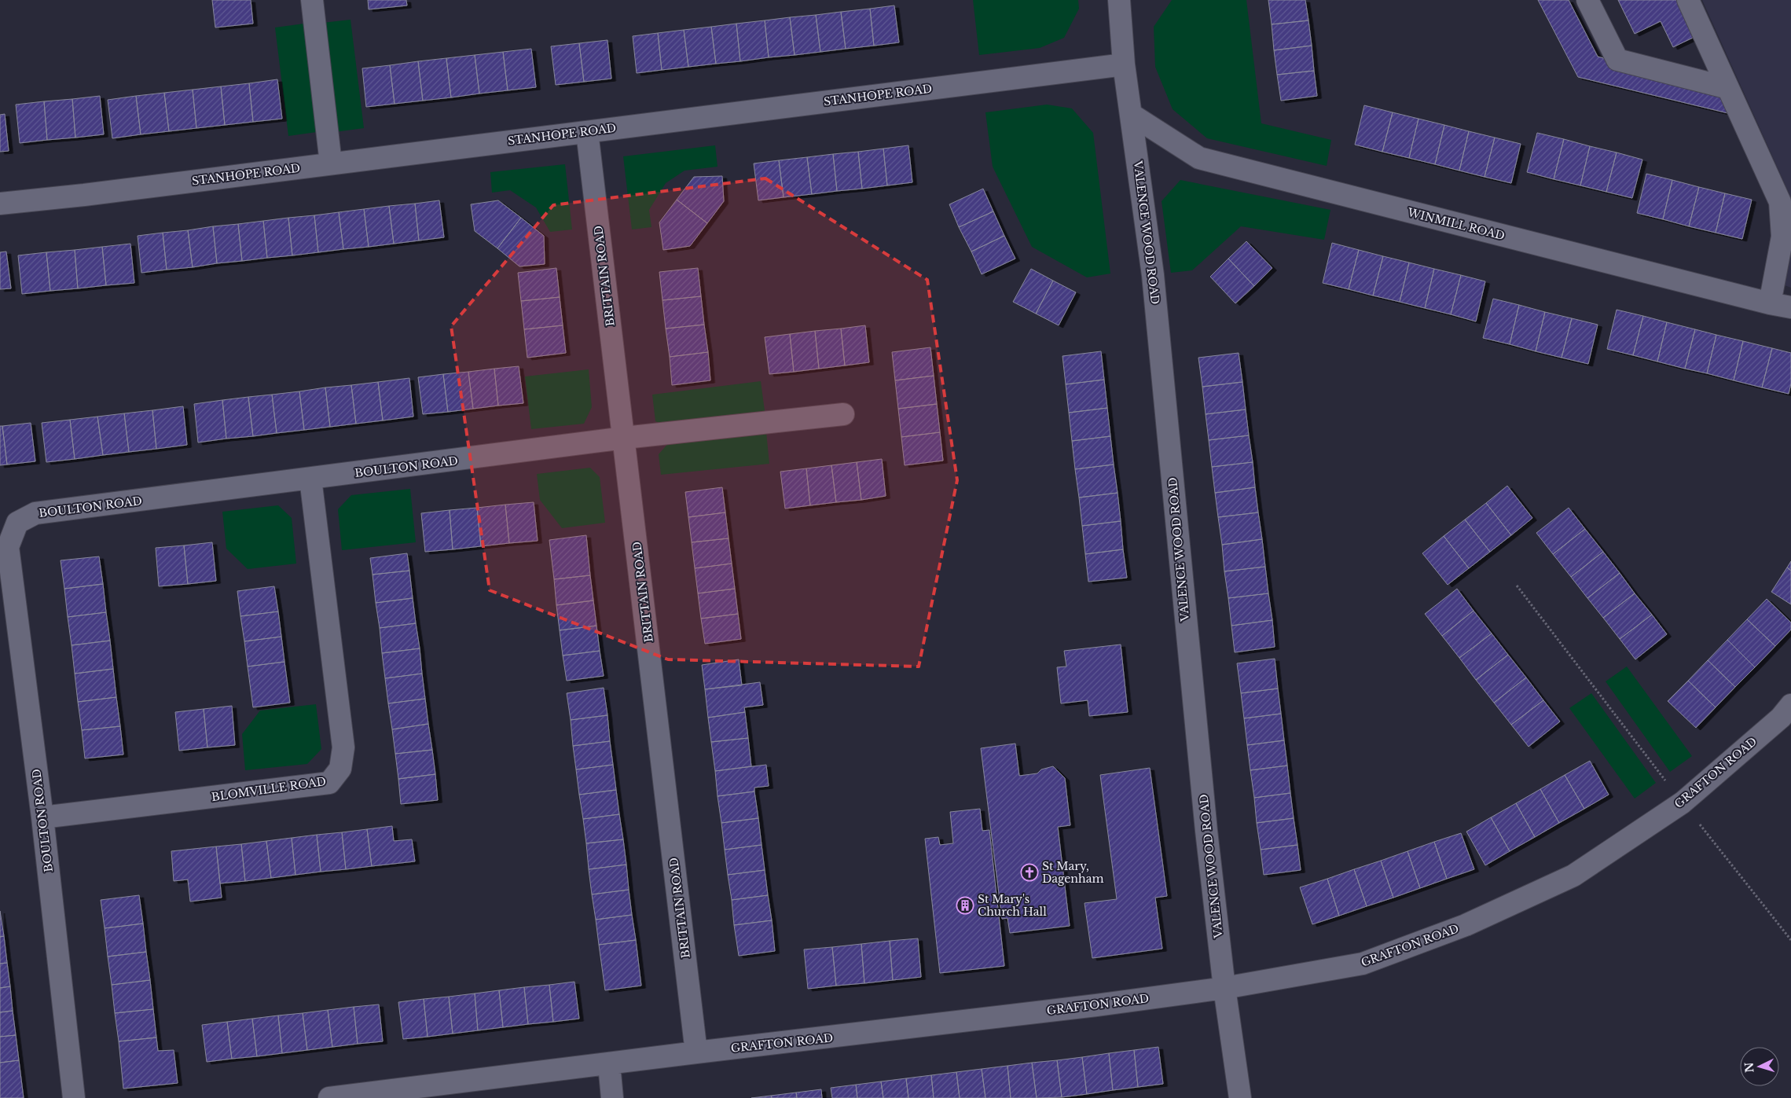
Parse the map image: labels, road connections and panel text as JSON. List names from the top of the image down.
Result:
{
  "streets": {
    "street": [
      "STANHOPE ROAD",
      "WINMILL ROAD",
      "VALENCE WOOD ROAD",
      "BRITTAIN ROAD",
      "BOULTON ROAD",
      "GRAFTON ROAD",
      "BLOMVILLE ROAD"
    ]
  },
  "crossings": [
    ["STANHOPE ROAD", "VALENCE WOOD ROAD"],
    ["STANHOPE ROAD", "BRITTAIN ROAD"],
    ["WINMILL ROAD", "VALENCE WOOD ROAD"],
    ["VALENCE WOOD ROAD", "GRAFTON ROAD"],
    ["BRITTAIN ROAD", "BOULTON ROAD"],
    ["BRITTAIN ROAD", "GRAFTON ROAD"],
    ["BOULTON ROAD", "BLOMVILLE ROAD"]
  ],
  "places": {
    "church": ["St Mary, Dagenham"],
    "building": ["St Mary's Church Hall"]
  },
  "north": "left"
}
